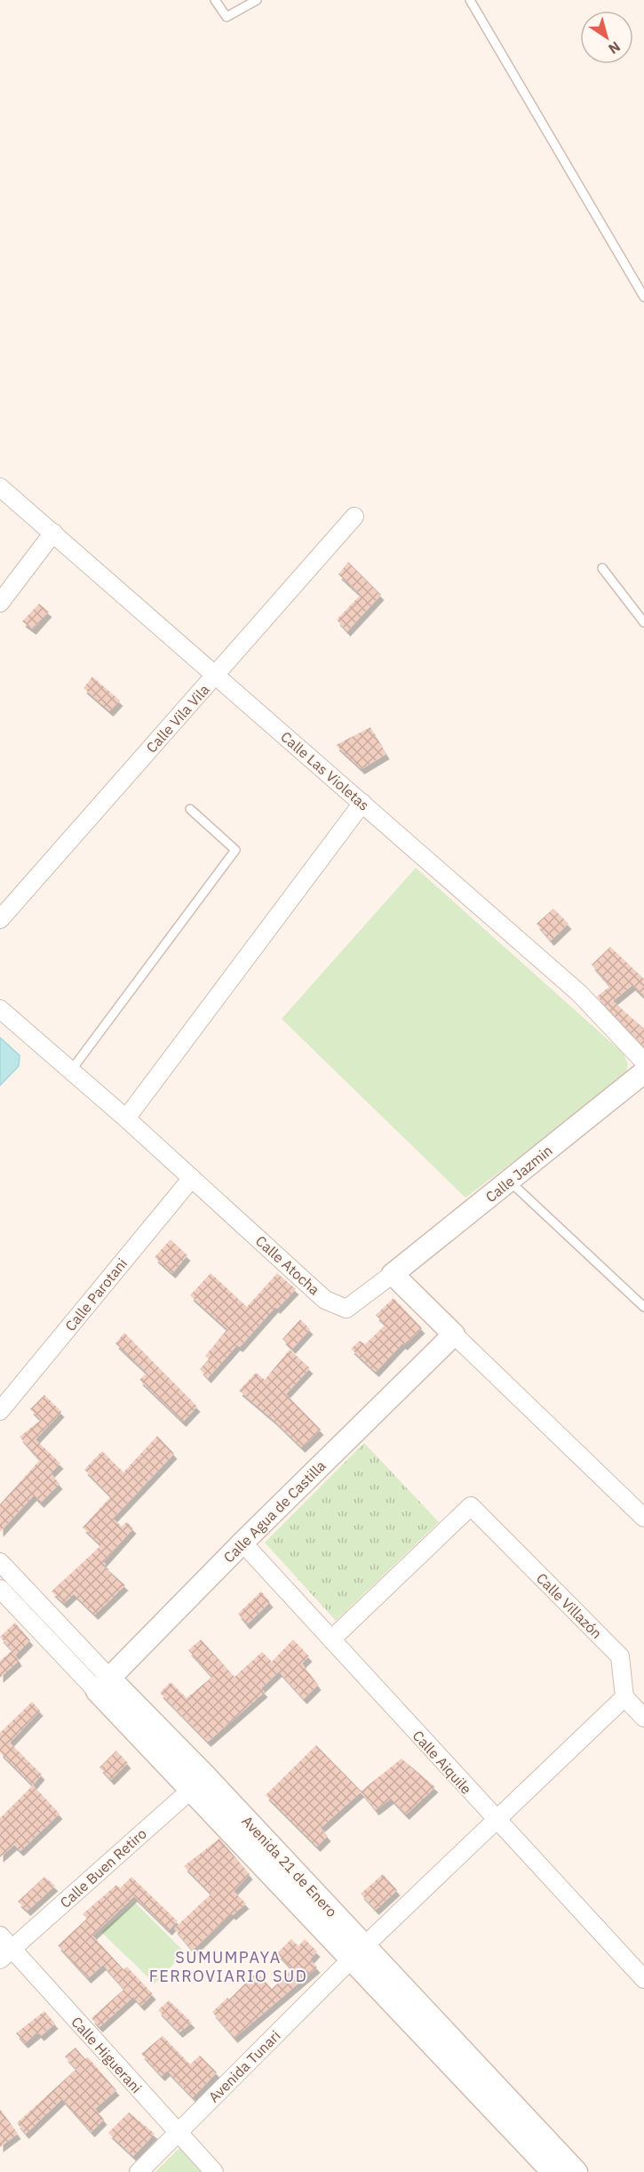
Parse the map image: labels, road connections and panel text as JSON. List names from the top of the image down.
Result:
{
  "streets": {
    "street": [
      "Calle Vila Vila",
      "Calle Las Violetas",
      "Calle Jazmin",
      "Calle Atocha",
      "Calle Parotani",
      "Calle Agua de Castilla",
      "Calle Villazón",
      "Calle Aiquile",
      "Avenida 21 de Enero",
      "Calle Buen Retiro",
      "Calle Higuerani",
      "Avenida Tunari"
    ]
  },
  "crossings": [
    ["Calle Vila Vila", "Calle Las Violetas"],
    ["Calle Jazmin", "Calle Atocha"],
    ["Calle Atocha", "Calle Parotani"],
    ["Calle Agua de Castilla", "Calle Aiquile"],
    ["Calle Agua de Castilla", "Avenida 21 de Enero"],
    ["Calle Villazón", "Calle Aiquile"],
    ["Calle Villazón", "Avenida Tunari"],
    ["Calle Aiquile", "Avenida Tunari"],
    ["Avenida 21 de Enero", "Calle Buen Retiro"],
    ["Avenida 21 de Enero", "Avenida Tunari"],
    ["Calle Buen Retiro", "Calle Higuerani"],
    ["Calle Higuerani", "Avenida Tunari"]
  ],
  "districts": ["SUMUMPAYA FERROVIARIO SUD"],
  "north": "bottom right"
}
